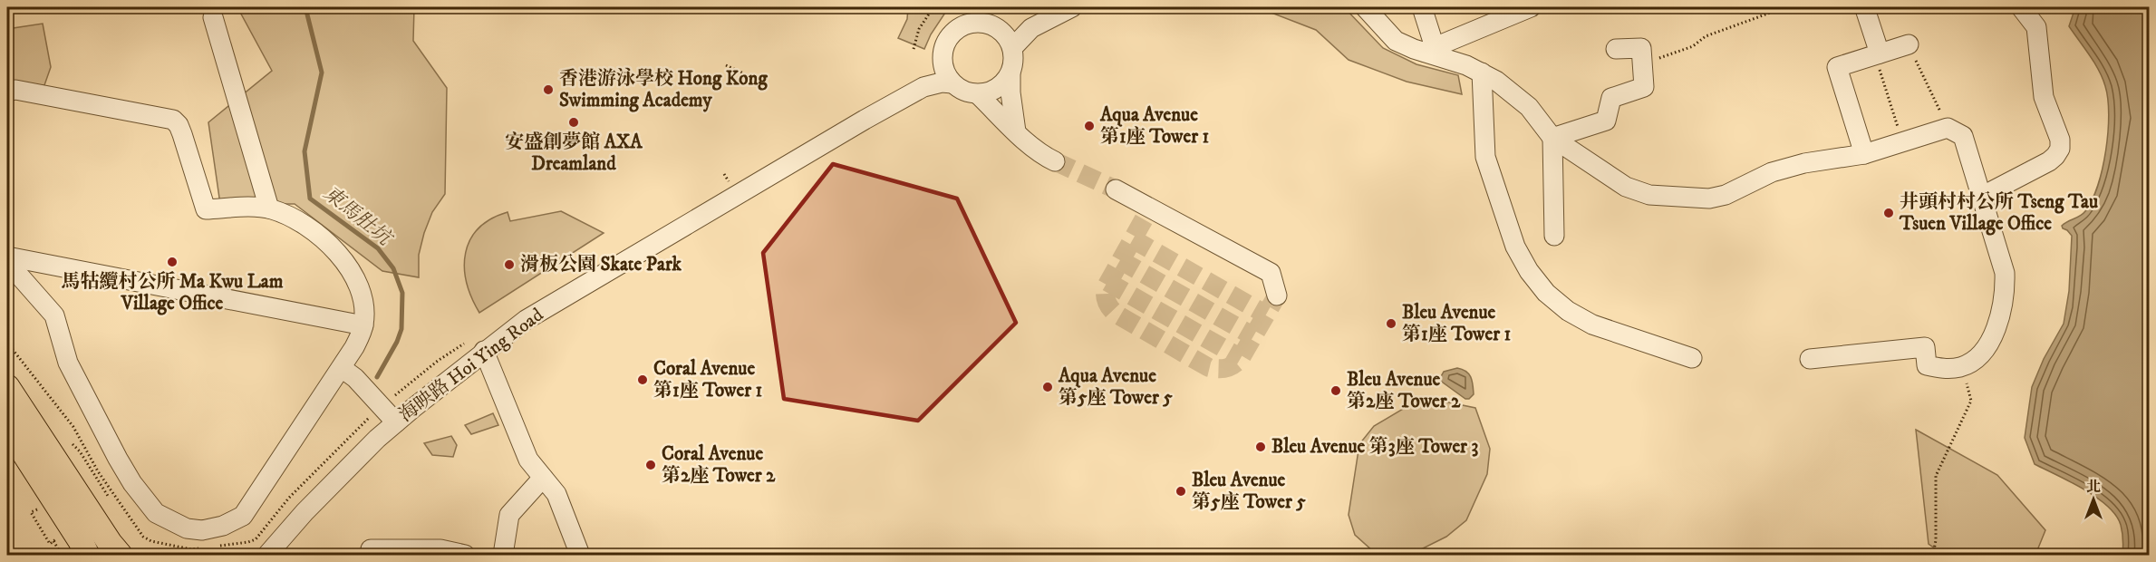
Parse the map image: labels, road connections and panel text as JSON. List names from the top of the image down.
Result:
{
  "streets": {
    "street": ["海映路 Hoi Ying Road"]
  },
  "water": ["東馬肚坑"],
  "places": [
    "香港游泳學校 Hong Kong Swimming Academy",
    "安盛創夢館 AXA Dreamland",
    "Aqua Avenue 第1座 Tower 1",
    "井頭村村公所 Tseng Tau Tsuen Village Office",
    "馬牯纜村公所 Ma Kwu Lam Village Office",
    "滑板公園 Skate Park",
    "Bleu Avenue 第1座 Tower 1",
    "Coral Avenue 第1座 Tower 1",
    "Aqua Avenue 第5座 Tower 5",
    "Bleu Avenue 第2座 Tower 2",
    "Bleu Avenue 第3座 Tower 3",
    "Coral Avenue 第2座 Tower 2",
    "Bleu Avenue 第5座 Tower 5"
  ],
  "north": "top"
}
